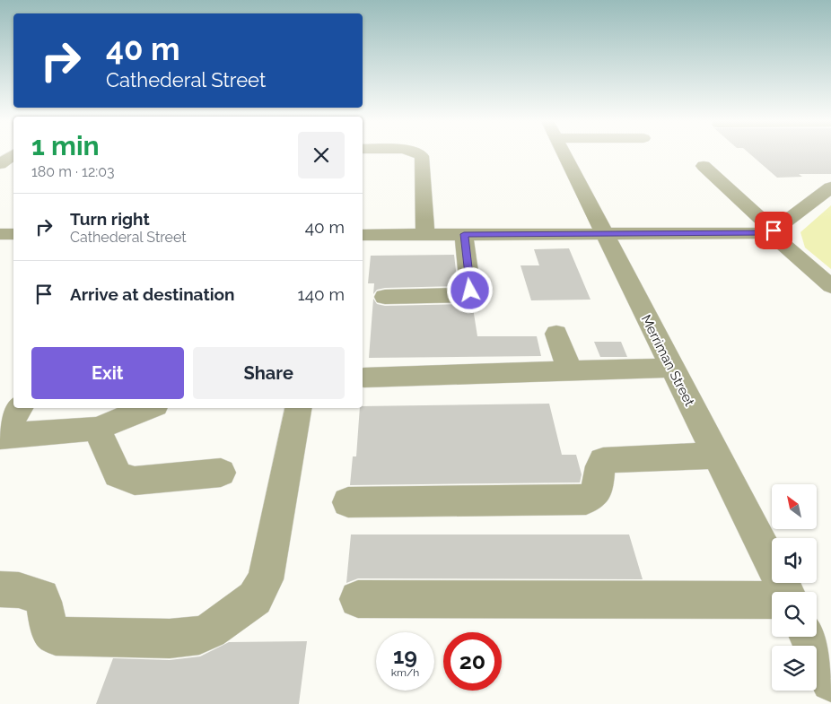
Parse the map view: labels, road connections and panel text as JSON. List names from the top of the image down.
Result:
{
  "streets": {
    "street": ["Merriman Street"]
  },
  "north": "top left",
  "page": {
    "turn": ["40 m", "Cathederal Street"],
    "heading": ["1 min", "180 m · 12:03"],
    "list": [
      {
        "name": "Turn right",
        "note": "Cathederal Street",
        "value": "40 m"
      },
      {
        "name": "Arrive at destination",
        "value": "140 m"
      }
    ],
    "buttons": ["Exit", "Share"],
    "speed": "19 km/h",
    "limit": "20"
  }
}
